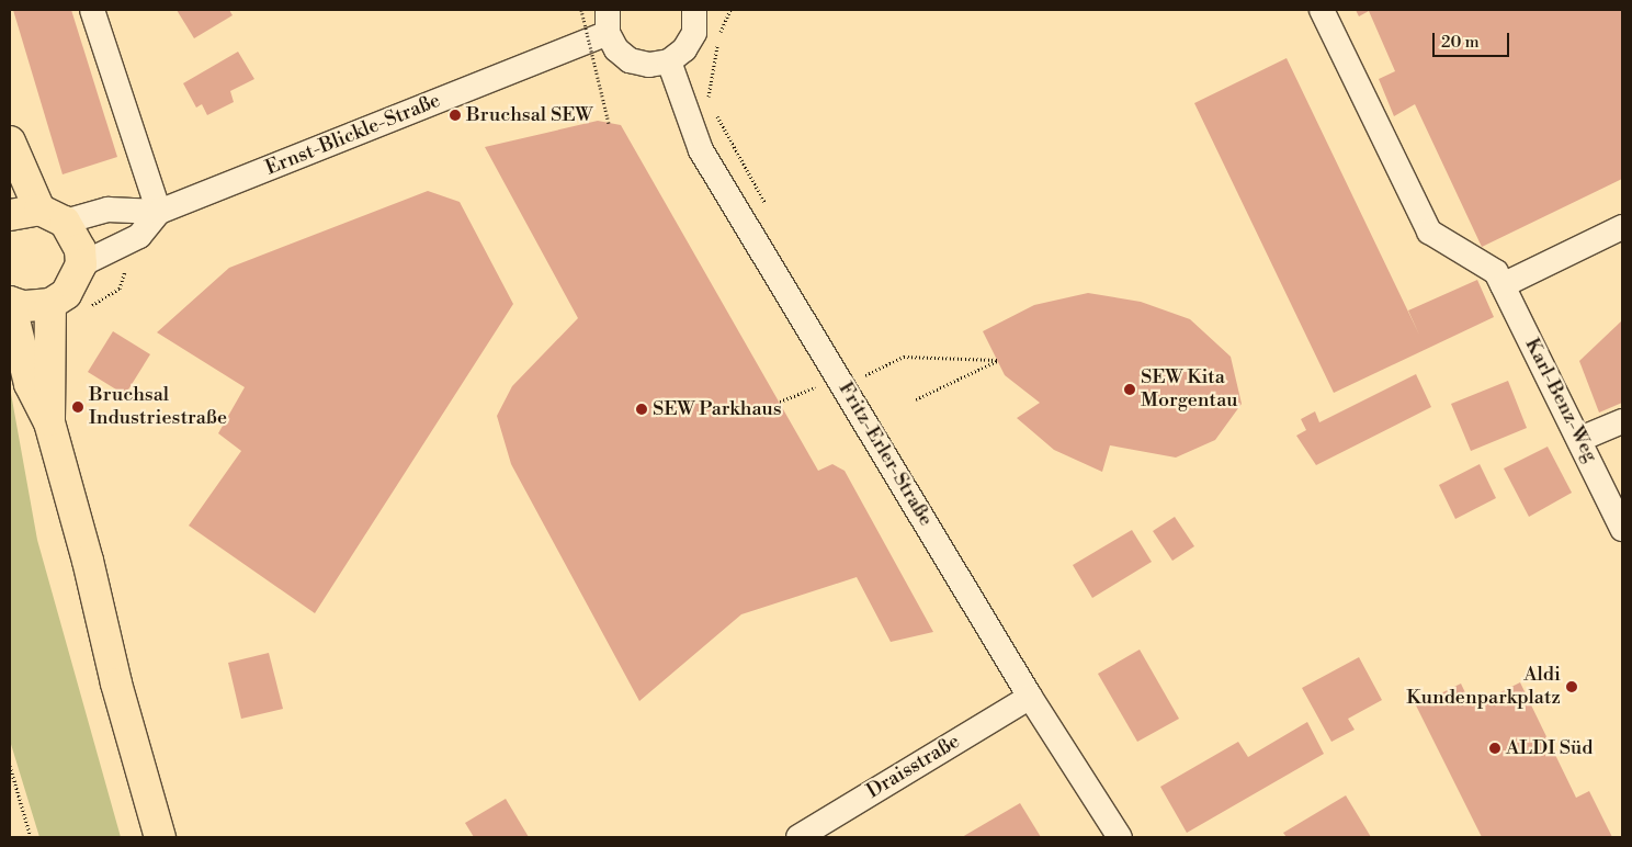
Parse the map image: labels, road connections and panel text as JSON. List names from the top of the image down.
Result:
{
  "streets": {
    "street": [
      "Ernst-Blickle-Straße",
      "Karl-Benz-Weg",
      "Fritz-Erler-Straße",
      "Draisstraße"
    ]
  },
  "crossings": [
    ["Ernst-Blickle-Straße", "Fritz-Erler-Straße"],
    ["Fritz-Erler-Straße", "Draisstraße"]
  ],
  "places": [
    "Bruchsal SEW",
    "SEW Kita Morgentau",
    "Bruchsal Industriestraße",
    "SEW Parkhaus",
    "Aldi Kundenparkplatz",
    "ALDI Süd"
  ],
  "scale_bar": "20 m"
}
